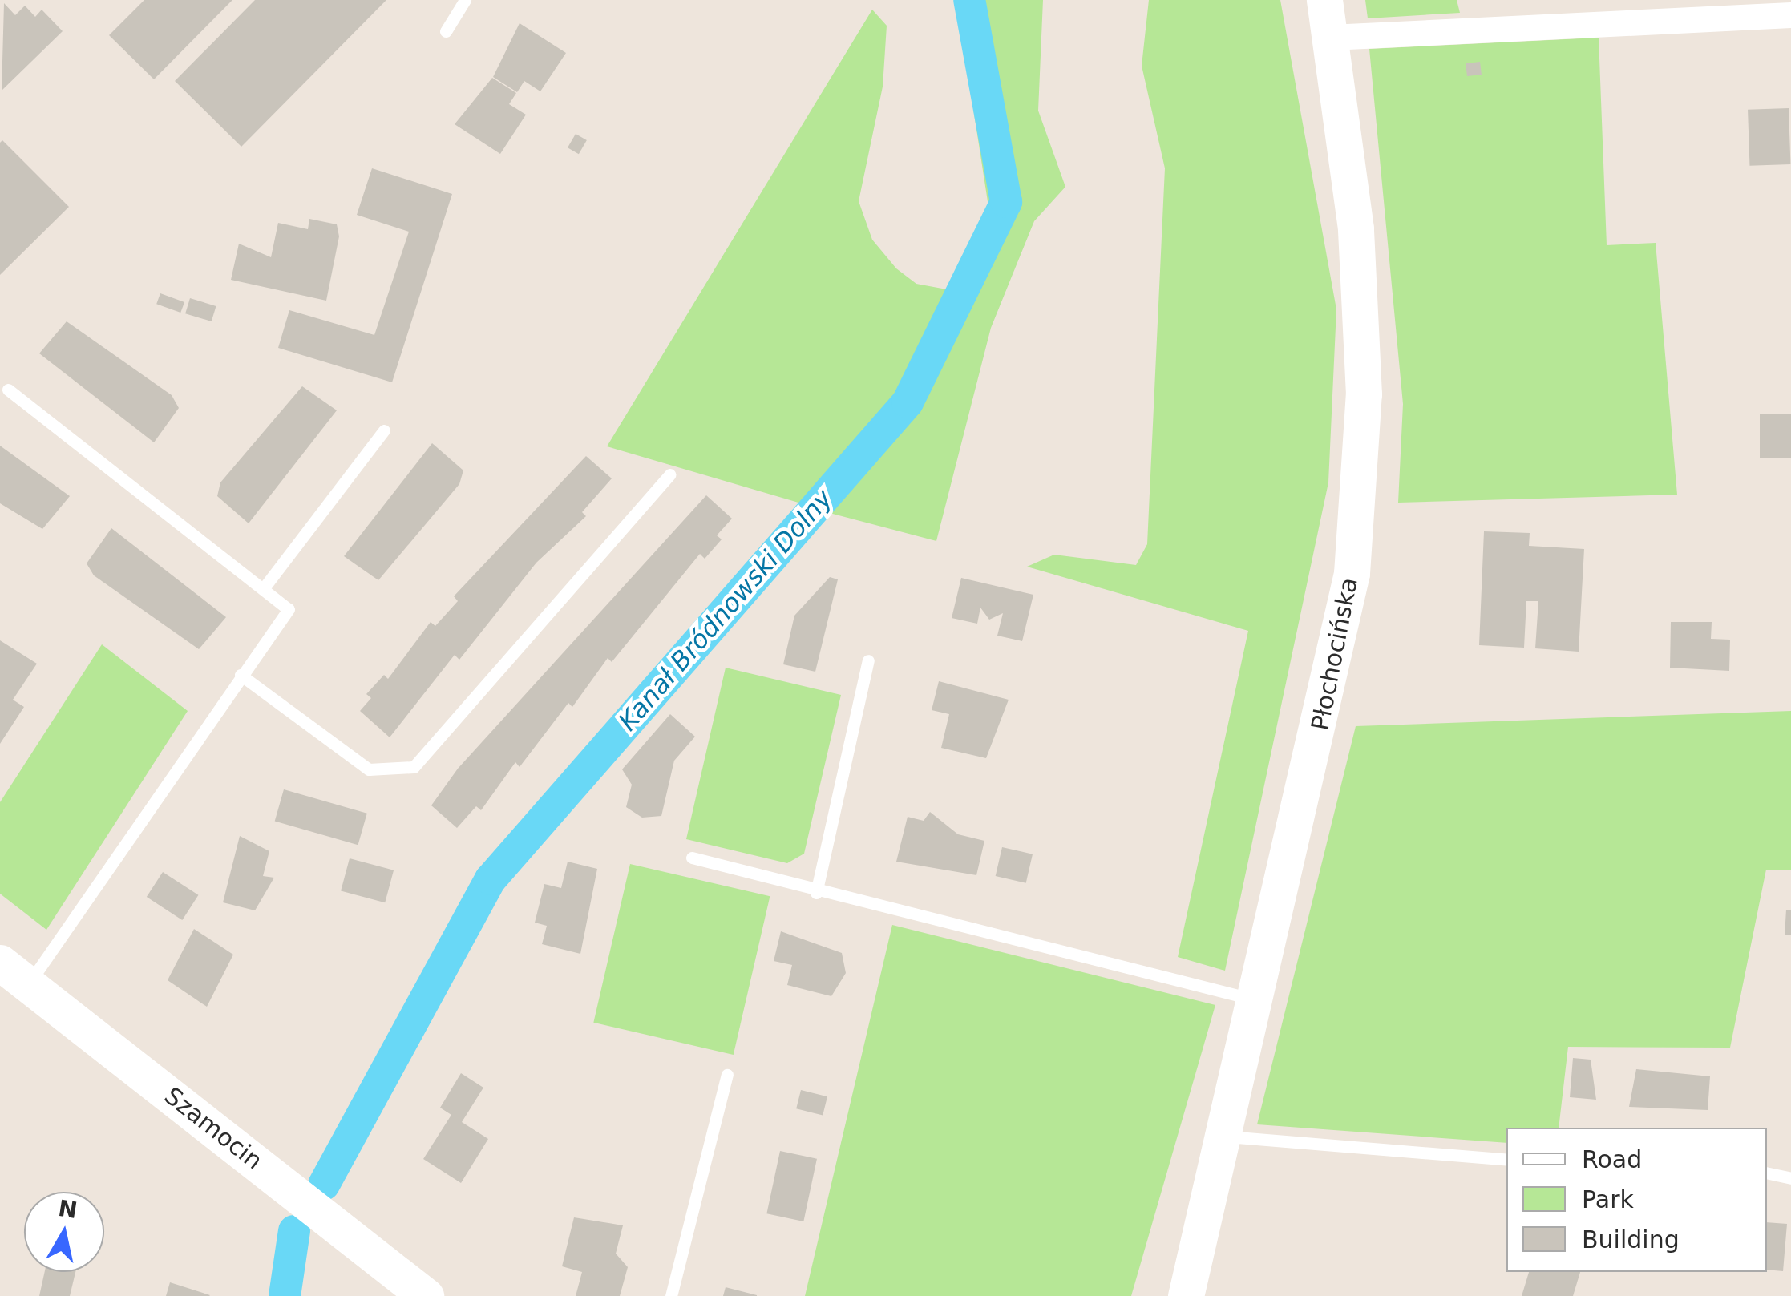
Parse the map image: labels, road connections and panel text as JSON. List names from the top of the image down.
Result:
{
  "streets": {
    "main road": ["Płochocińska", "Szamocin"]
  },
  "water": ["Kanał Bródnowski Dolny"],
  "legend": ["Road", "Park", "Building"],
  "north": "top"
}
